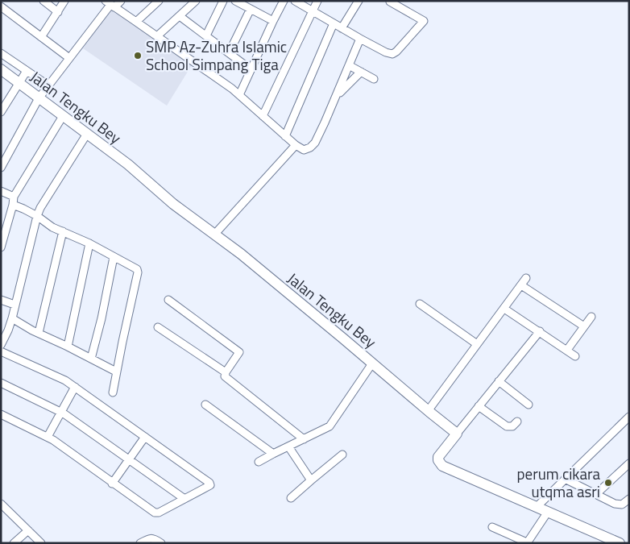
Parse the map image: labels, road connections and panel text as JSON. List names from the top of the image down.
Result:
{
  "streets": {
    "main road": ["Jalan Tengku Bey"]
  },
  "places": ["SMP Az-Zuhra Islamic School Simpang Tiga", "perum cikara utqma asri"]
}
